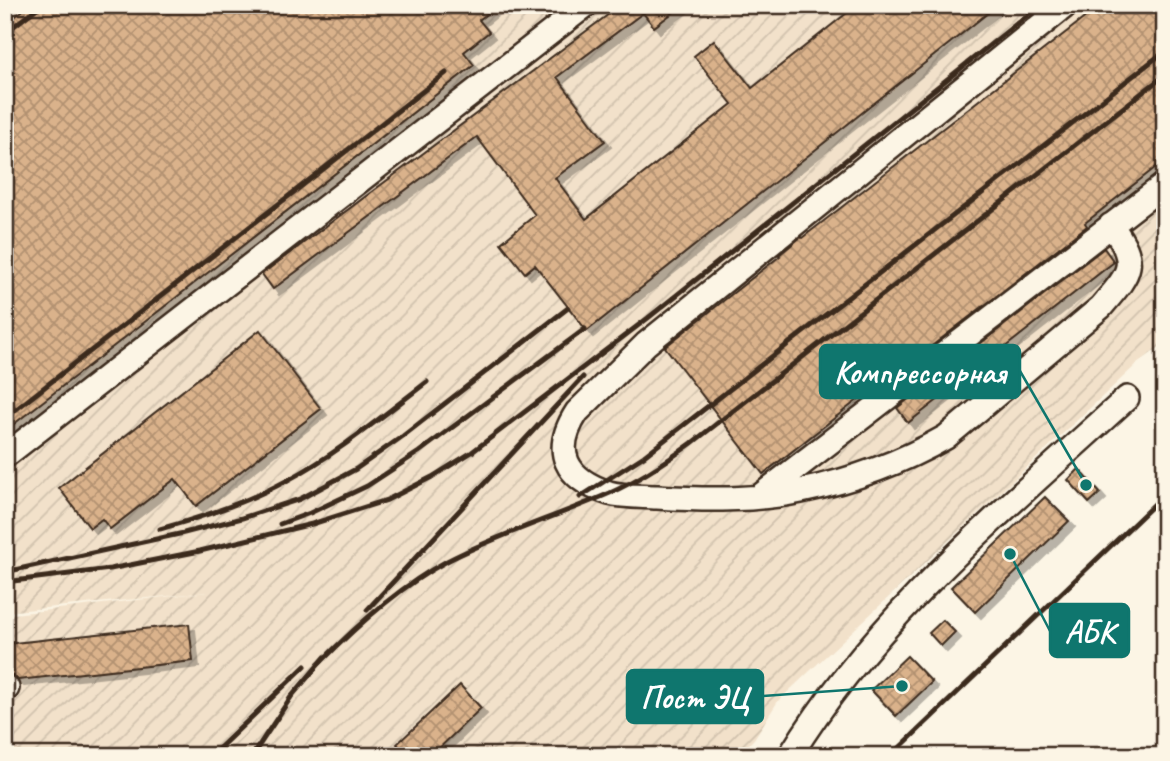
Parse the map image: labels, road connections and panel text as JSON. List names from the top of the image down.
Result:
{
  "places": ["Компрессорная", "АБК", "Пост ЭЦ"]
}
